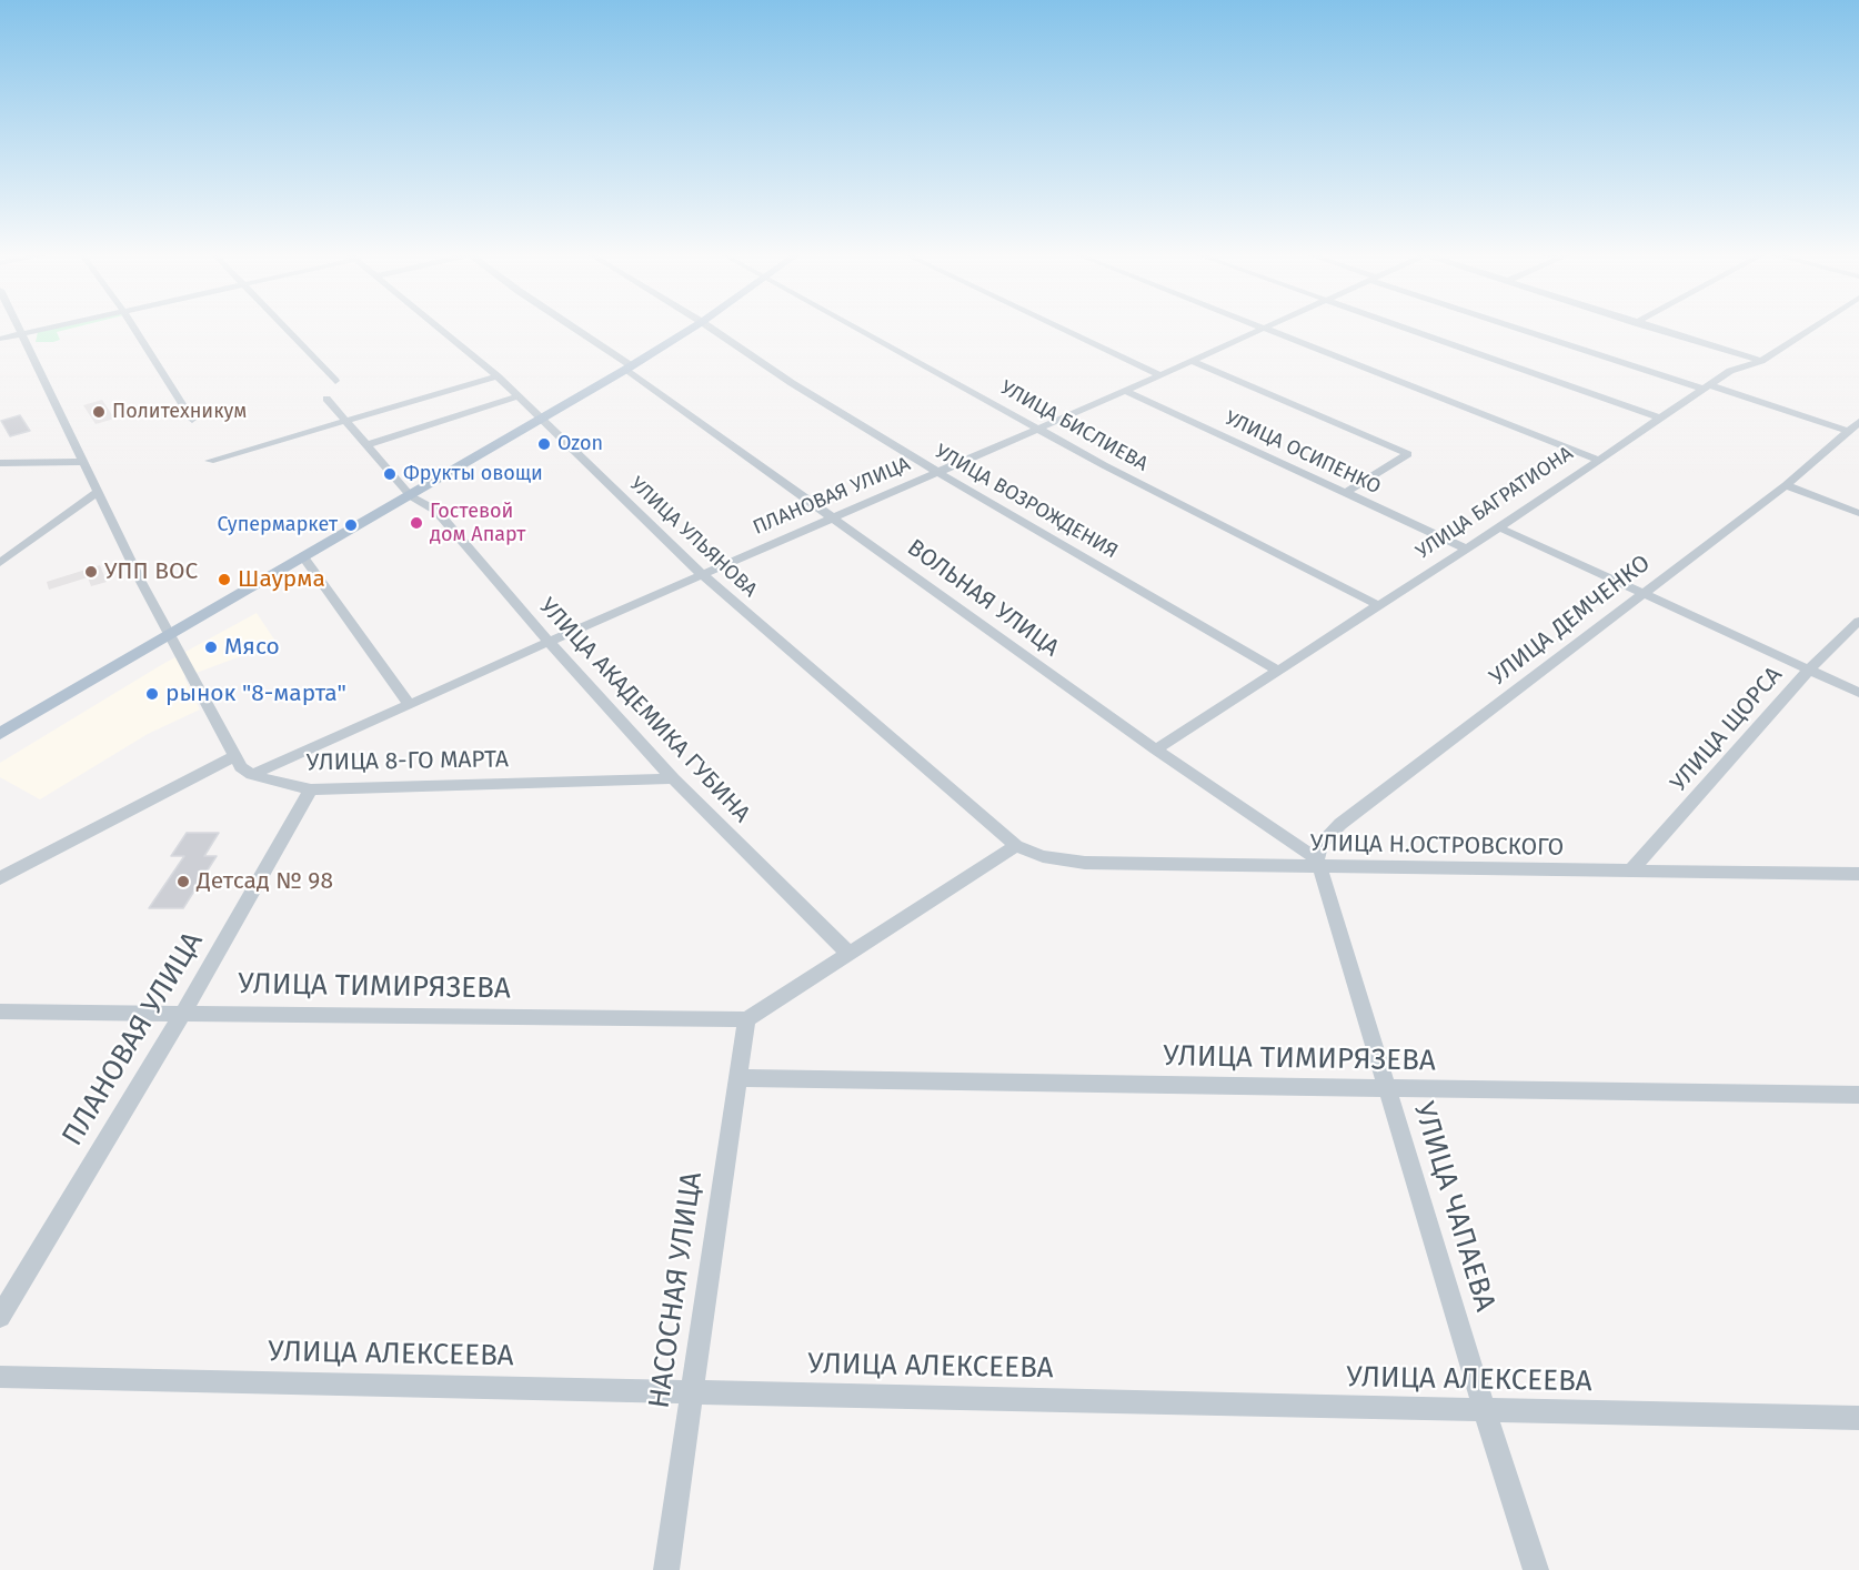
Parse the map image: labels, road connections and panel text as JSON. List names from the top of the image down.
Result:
{
  "streets": {
    "street": [
      "УЛИЦА БИСЛИЕВА",
      "УЛИЦА ОСИПЕНКО",
      "ПЛАНОВАЯ УЛИЦА",
      "УЛИЦА ВОЗРОЖДЕНИЯ",
      "УЛИЦА БАГРАТИОНА",
      "УЛИЦА УЛЬЯНОВА",
      "ВОЛЬНАЯ УЛИЦА",
      "УЛИЦА ДЕМЧЕНКО",
      "УЛИЦА АКАДЕМИКА ГУБИНА",
      "УЛИЦА ЩОРСА",
      "УЛИЦА 8-ГО МАРТА",
      "УЛИЦА Н.ОСТРОВСКОГО",
      "УЛИЦА ТИМИРЯЗЕВА",
      "УЛИЦА ЧАПАЕВА",
      "НАСОСНАЯ УЛИЦА",
      "УЛИЦА АЛЕКСЕЕВА"
    ]
  },
  "crossings": [
    ["УЛИЦА БИСЛИЕВА", "ПЛАНОВАЯ УЛИЦА"],
    ["УЛИЦА БИСЛИЕВА", "УЛИЦА БАГРАТИОНА"],
    ["УЛИЦА ОСИПЕНКО", "ПЛАНОВАЯ УЛИЦА"],
    ["УЛИЦА ОСИПЕНКО", "УЛИЦА БАГРАТИОНА"],
    ["ПЛАНОВАЯ УЛИЦА", "УЛИЦА ВОЗРОЖДЕНИЯ"],
    ["ПЛАНОВАЯ УЛИЦА", "УЛИЦА УЛЬЯНОВА"],
    ["ПЛАНОВАЯ УЛИЦА", "ВОЛЬНАЯ УЛИЦА"],
    ["ПЛАНОВАЯ УЛИЦА", "УЛИЦА АКАДЕМИКА ГУБИНА"],
    ["ПЛАНОВАЯ УЛИЦА", "УЛИЦА 8-ГО МАРТА"],
    ["ПЛАНОВАЯ УЛИЦА", "УЛИЦА ТИМИРЯЗЕВА"],
    ["УЛИЦА ВОЗРОЖДЕНИЯ", "УЛИЦА БАГРАТИОНА"],
    ["УЛИЦА БАГРАТИОНА", "ВОЛЬНАЯ УЛИЦА"],
    ["УЛИЦА УЛЬЯНОВА", "УЛИЦА Н.ОСТРОВСКОГО"],
    ["ВОЛЬНАЯ УЛИЦА", "УЛИЦА ДЕМЧЕНКО"],
    ["ВОЛЬНАЯ УЛИЦА", "УЛИЦА Н.ОСТРОВСКОГО"],
    ["ВОЛЬНАЯ УЛИЦА", "УЛИЦА ЧАПАЕВА"],
    ["УЛИЦА ДЕМЧЕНКО", "УЛИЦА Н.ОСТРОВСКОГО"],
    ["УЛИЦА ДЕМЧЕНКО", "УЛИЦА ЧАПАЕВА"],
    ["УЛИЦА АКАДЕМИКА ГУБИНА", "УЛИЦА 8-ГО МАРТА"],
    ["УЛИЦА ЩОРСА", "УЛИЦА Н.ОСТРОВСКОГО"],
    ["УЛИЦА Н.ОСТРОВСКОГО", "УЛИЦА ЧАПАЕВА"],
    ["УЛИЦА ТИМИРЯЗЕВА", "УЛИЦА ЧАПАЕВА"],
    ["УЛИЦА ТИМИРЯЗЕВА", "НАСОСНАЯ УЛИЦА"],
    ["УЛИЦА ЧАПАЕВА", "УЛИЦА АЛЕКСЕЕВА"],
    ["НАСОСНАЯ УЛИЦА", "УЛИЦА АЛЕКСЕЕВА"]
  ],
  "places": [
    "Политехникум",
    "Ozon",
    "Фрукты овощи",
    "Гостевой дом Апарт",
    "Супермаркет",
    "УПП ВОС",
    "Шаурма",
    "Мясо",
    "рынок \"8-марта\"",
    "Детсад № 98"
  ]
}
